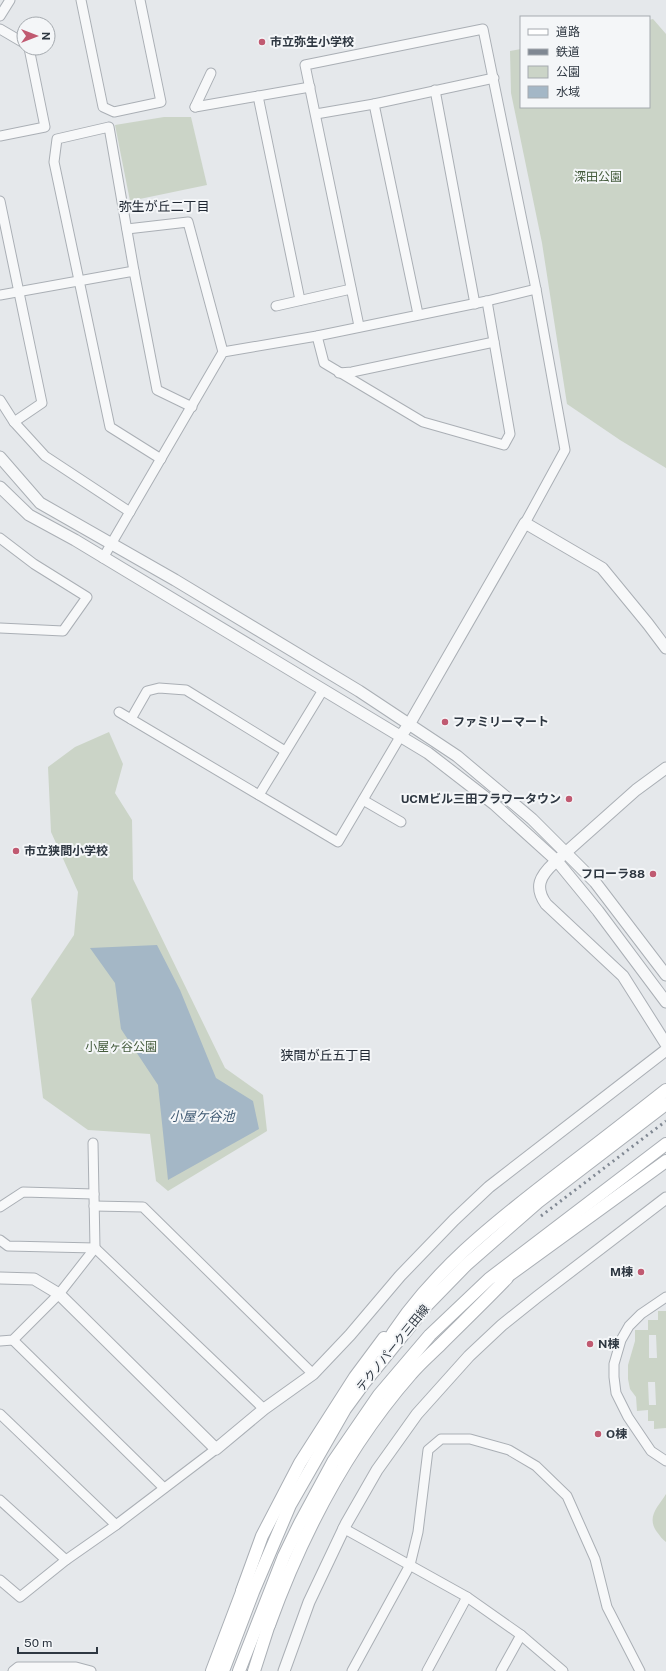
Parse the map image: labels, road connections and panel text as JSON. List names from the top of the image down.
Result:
{
  "streets": {
    "main road": ["テクノパーク三田線"]
  },
  "districts": ["弥生が丘二丁目", "狭間が丘五丁目"],
  "water": ["小屋ケ谷池"],
  "parks": ["深田公園", "小屋ヶ谷公園"],
  "places": [
    "市立弥生小学校",
    "ファミリーマート",
    "UCMビル三田フラワータウン",
    "市立狭間小学校",
    "フローラ88",
    "M棟",
    "N棟",
    "O棟"
  ],
  "legend": [
    "道路",
    "鉄道",
    "公園",
    "水域"
  ],
  "scale_bar": "50 m",
  "north": "right"
}
